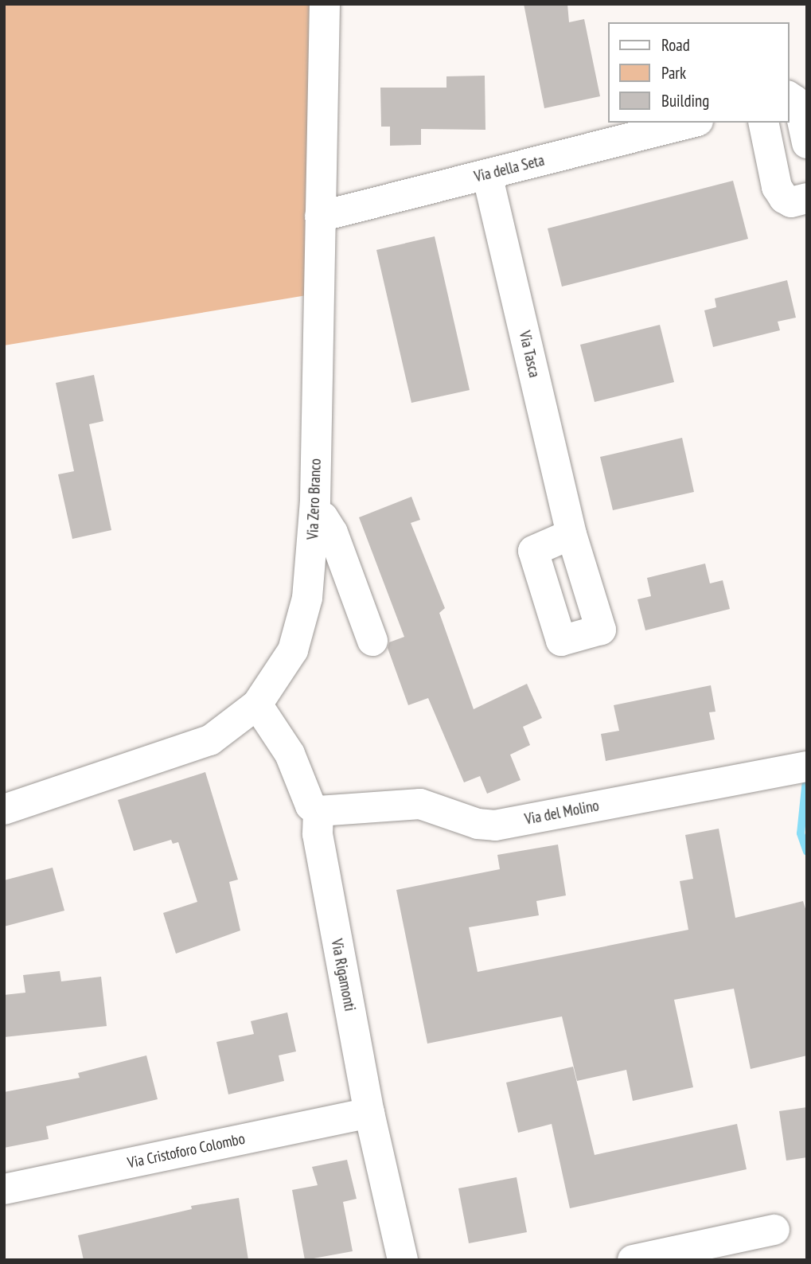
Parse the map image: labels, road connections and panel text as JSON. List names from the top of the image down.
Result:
{
  "streets": {
    "street": [
      "Via della Seta",
      "Via Tasca",
      "Via Zero Branco",
      "Via del Molino",
      "Via Rigamonti",
      "Via Cristoforo Colombo"
    ]
  },
  "crossings": [
    ["Via della Seta", "Via Tasca"],
    ["Via della Seta", "Via Zero Branco"],
    ["Via del Molino", "Via Rigamonti"],
    ["Via Rigamonti", "Via Cristoforo Colombo"]
  ],
  "legend": ["Road", "Park", "Building"]
}
